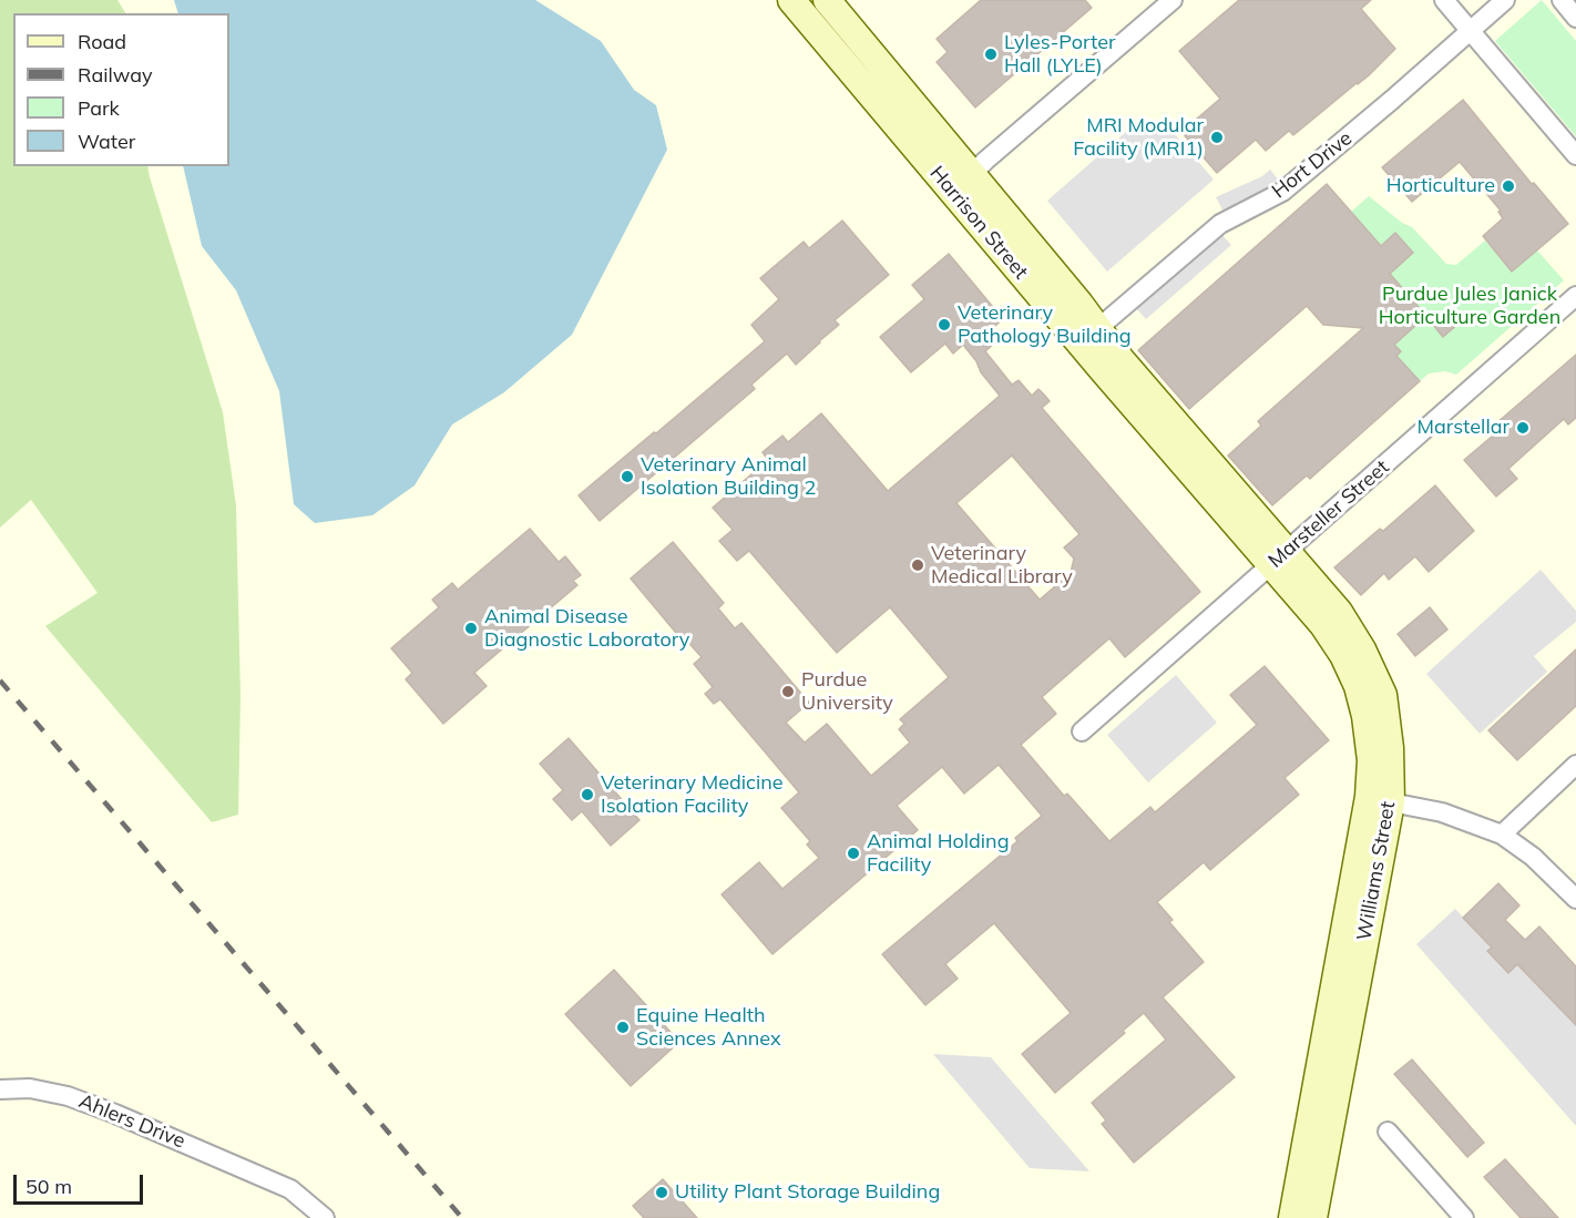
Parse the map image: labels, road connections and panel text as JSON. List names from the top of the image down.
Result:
{
  "streets": {
    "main road": ["Harrison Street", "Williams Street"],
    "street": ["Hort Drive", "Marsteller Street", "Ahlers Drive"]
  },
  "crossings": [
    ["Hort Drive", "Harrison Street"],
    ["Harrison Street", "Marsteller Street"],
    ["Harrison Street", "Williams Street"],
    ["Marsteller Street", "Williams Street"]
  ],
  "parks": ["Purdue Jules Janick Horticulture Garden"],
  "places": [
    "Lyles-Porter Hall (LYLE)",
    "MRI Modular Facility (MRI1)",
    "Horticulture",
    "Veterinary Pathology Building",
    "Marstellar",
    "Veterinary Animal Isolation Building 2",
    "Veterinary Medical Library",
    "Animal Disease Diagnostic Laboratory",
    "Purdue University",
    "Veterinary Medicine Isolation Facility",
    "Animal Holding Facility",
    "Equine Health Sciences Annex",
    "Utility Plant Storage Building"
  ],
  "legend": [
    "Road",
    "Railway",
    "Park",
    "Water"
  ],
  "scale_bar": "50 m"
}
